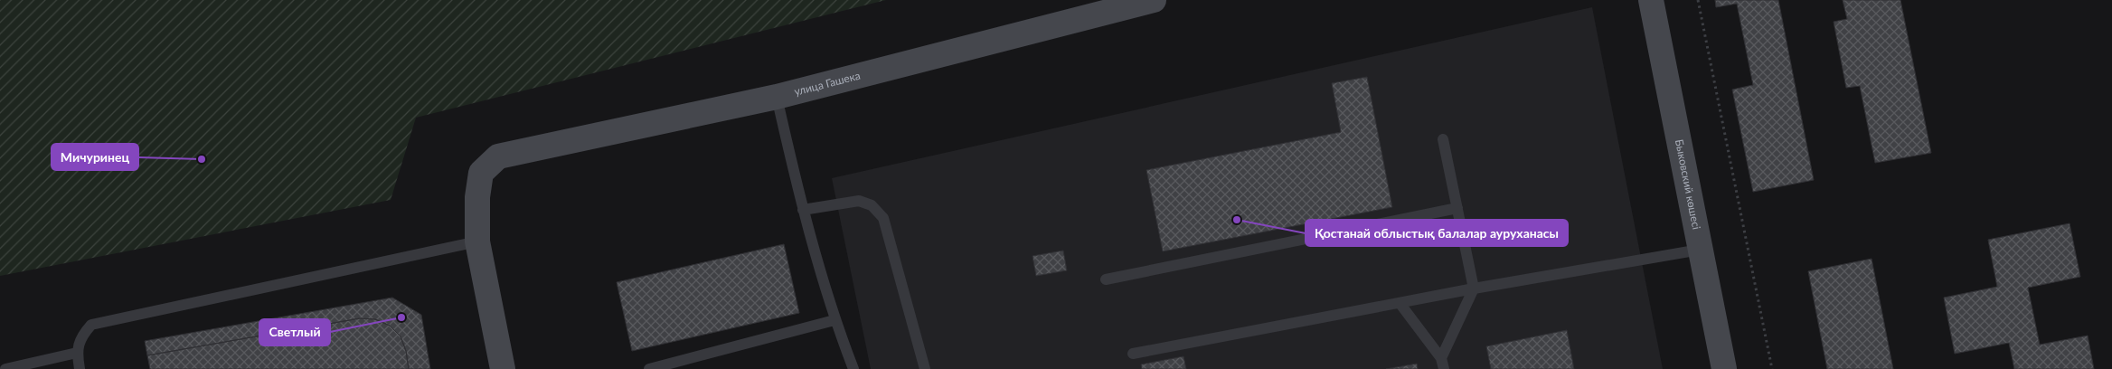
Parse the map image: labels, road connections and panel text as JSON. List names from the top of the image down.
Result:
{
  "streets": {
    "main road": ["улица Гашека", "Быковский көшесі"]
  },
  "places": ["Мичуринец", "Қостанай облыстық балалар ауруханасы", "Светлый"]
}
